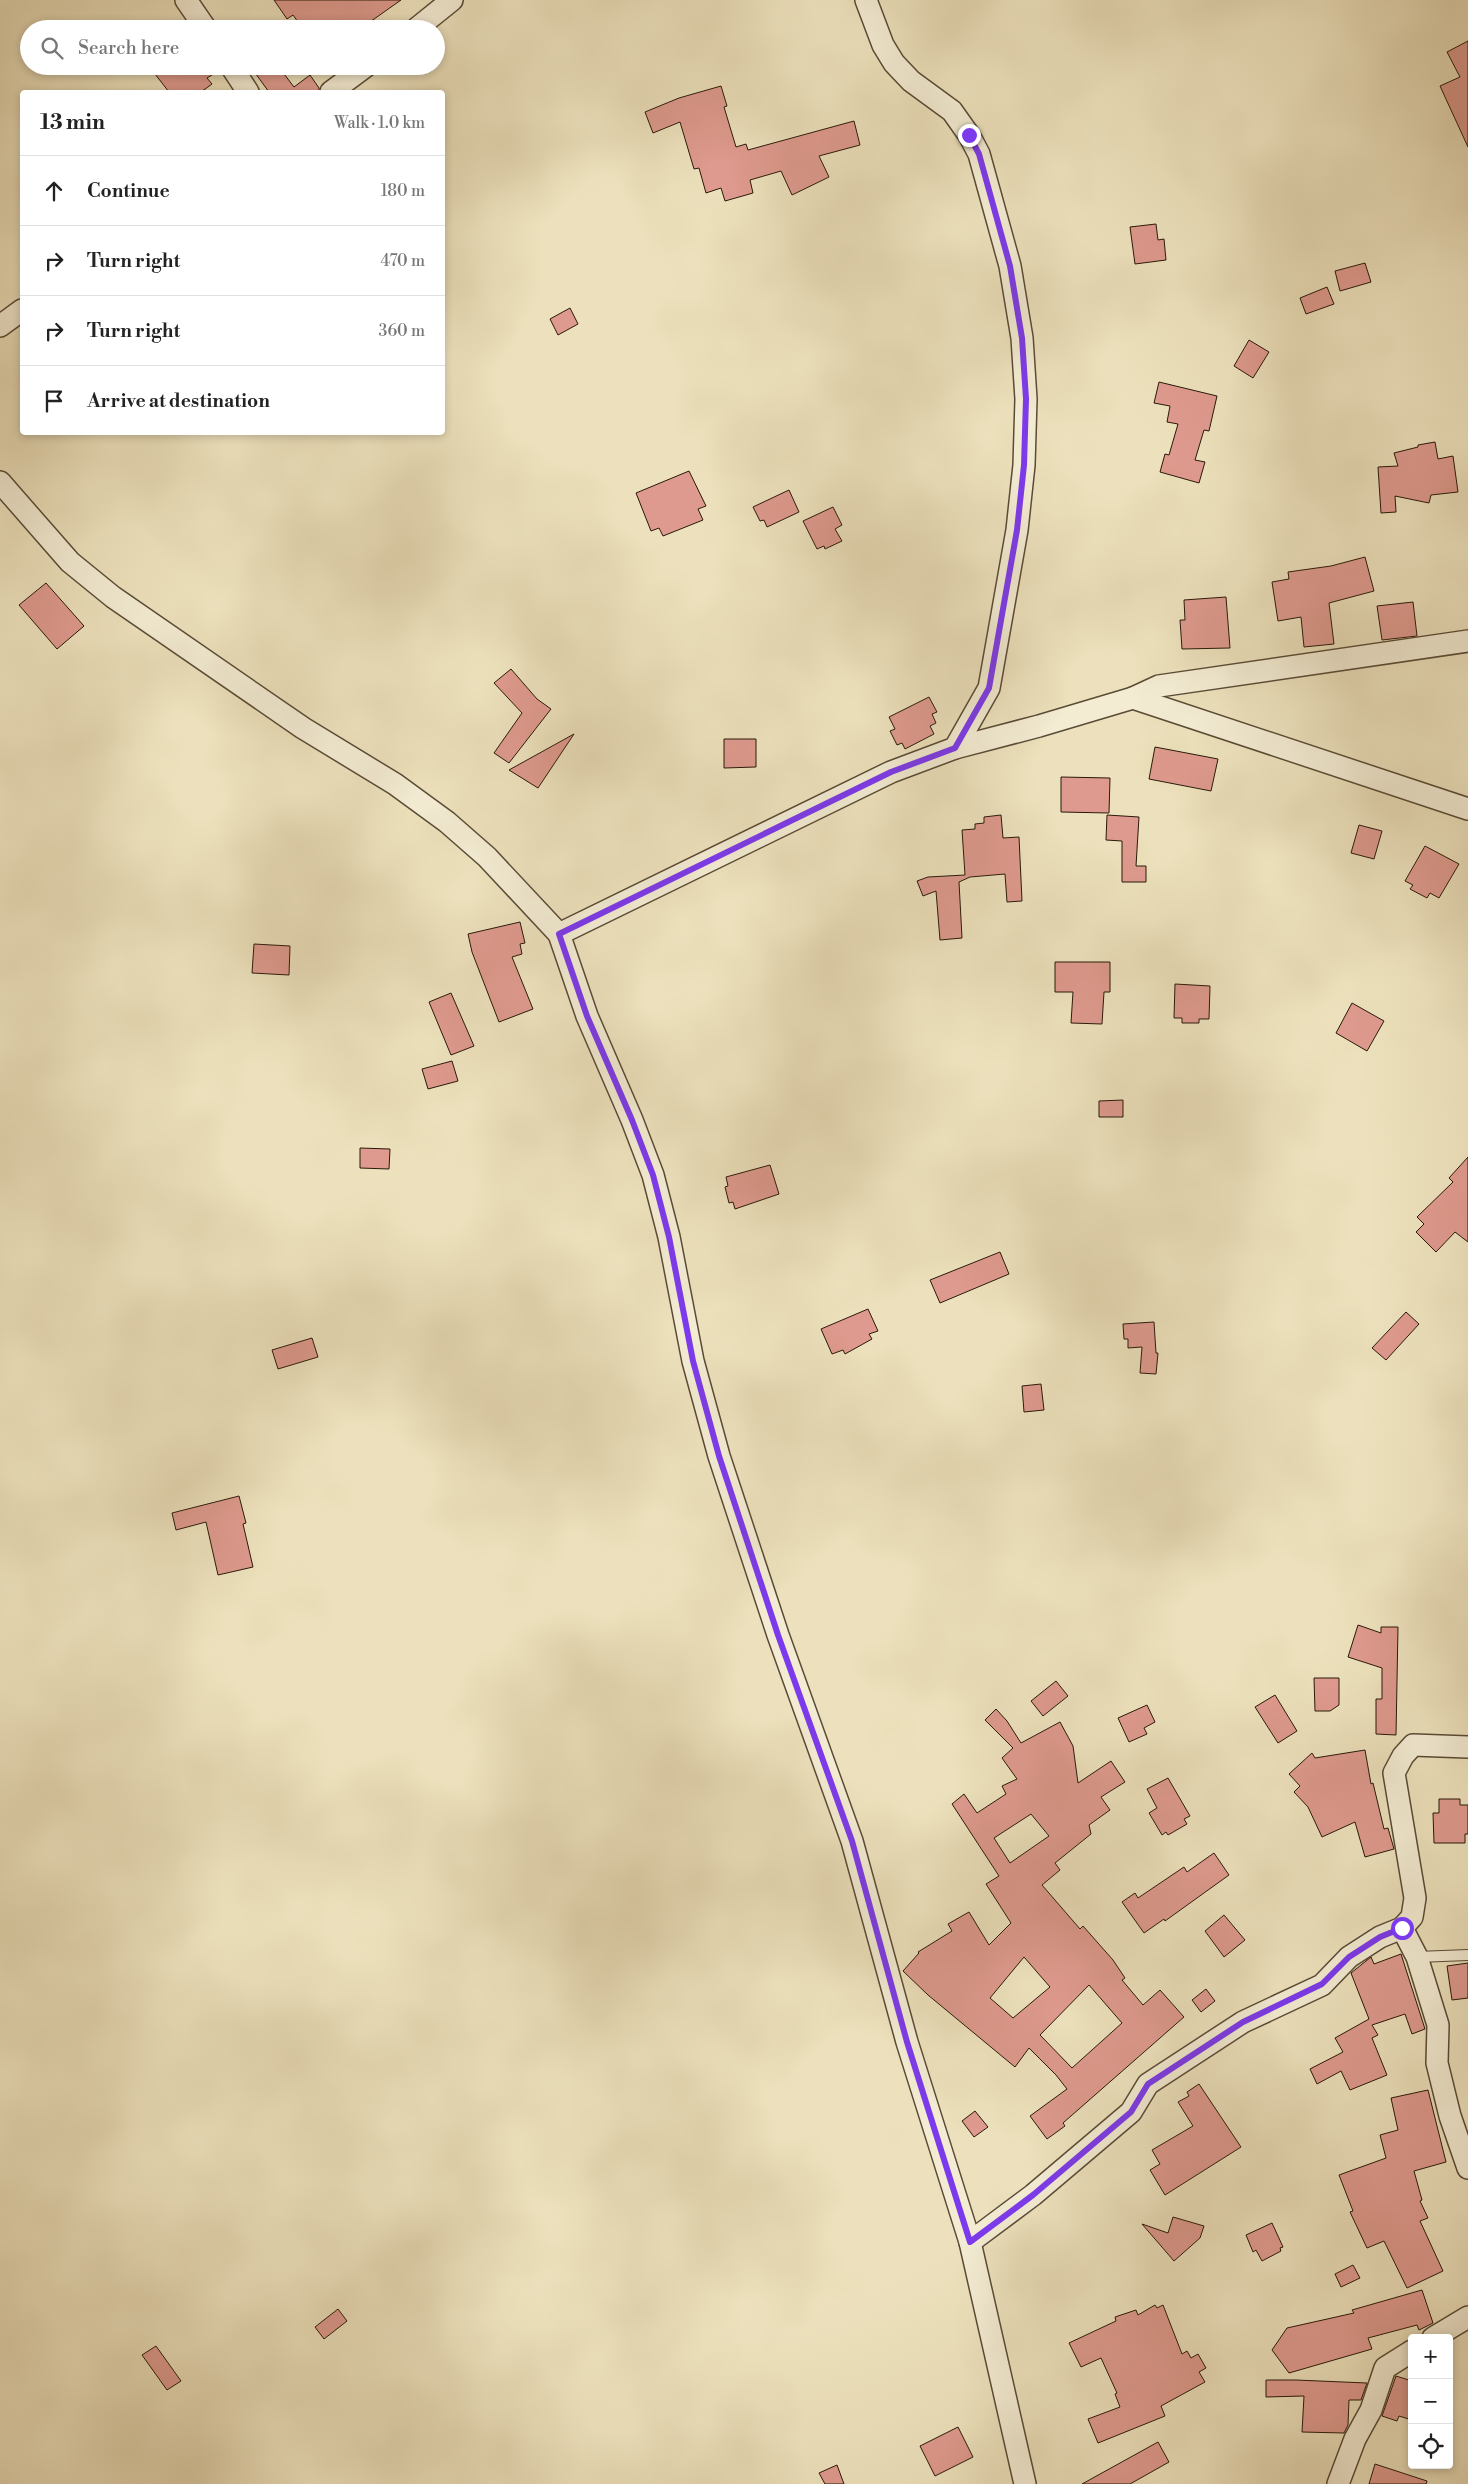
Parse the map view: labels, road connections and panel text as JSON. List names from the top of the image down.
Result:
{
  "page": {
    "search": "Search here",
    "heading": ["13 min", "Walk · 1.0 km"],
    "list": [
      ["Continue", "180 m"],
      ["Turn right", "470 m"],
      ["Turn right", "360 m"],
      "Arrive at destination"
    ],
    "map_buttons": ["+", "−"]
  }
}
